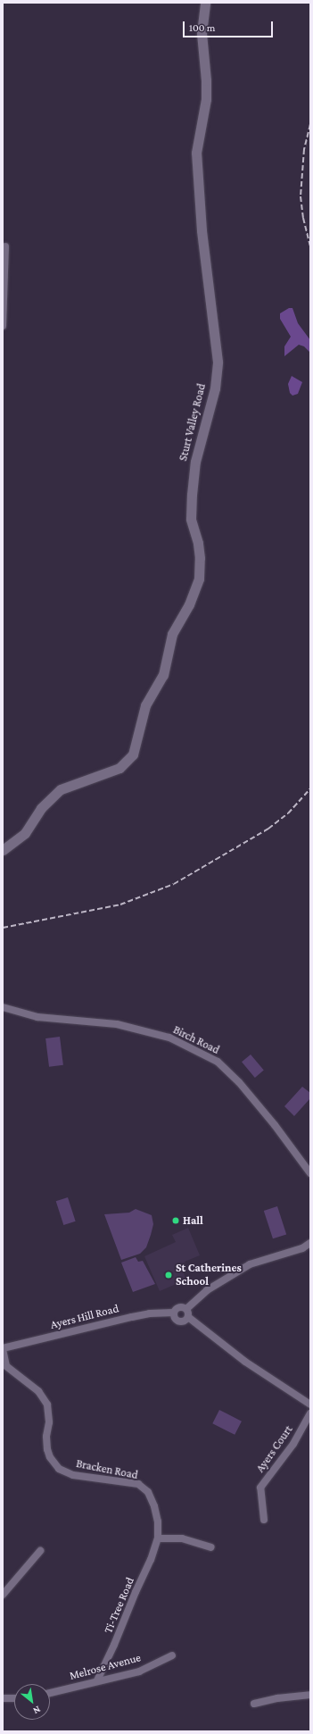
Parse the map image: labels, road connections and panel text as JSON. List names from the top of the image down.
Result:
{
  "streets": {
    "street": [
      "Sturt Valley Road",
      "Birch Road",
      "Ayers Hill Road",
      "Ayers Court",
      "Bracken Road",
      "Ti-Tree Road",
      "Melrose Avenue"
    ]
  },
  "crossings": [
    ["Ayers Hill Road", "Bracken Road"],
    ["Bracken Road", "Ti-Tree Road"],
    ["Ti-Tree Road", "Melrose Avenue"]
  ],
  "places": ["Hall", "St Catherines School"],
  "scale_bar": "100 m",
  "north": "bottom right"
}
